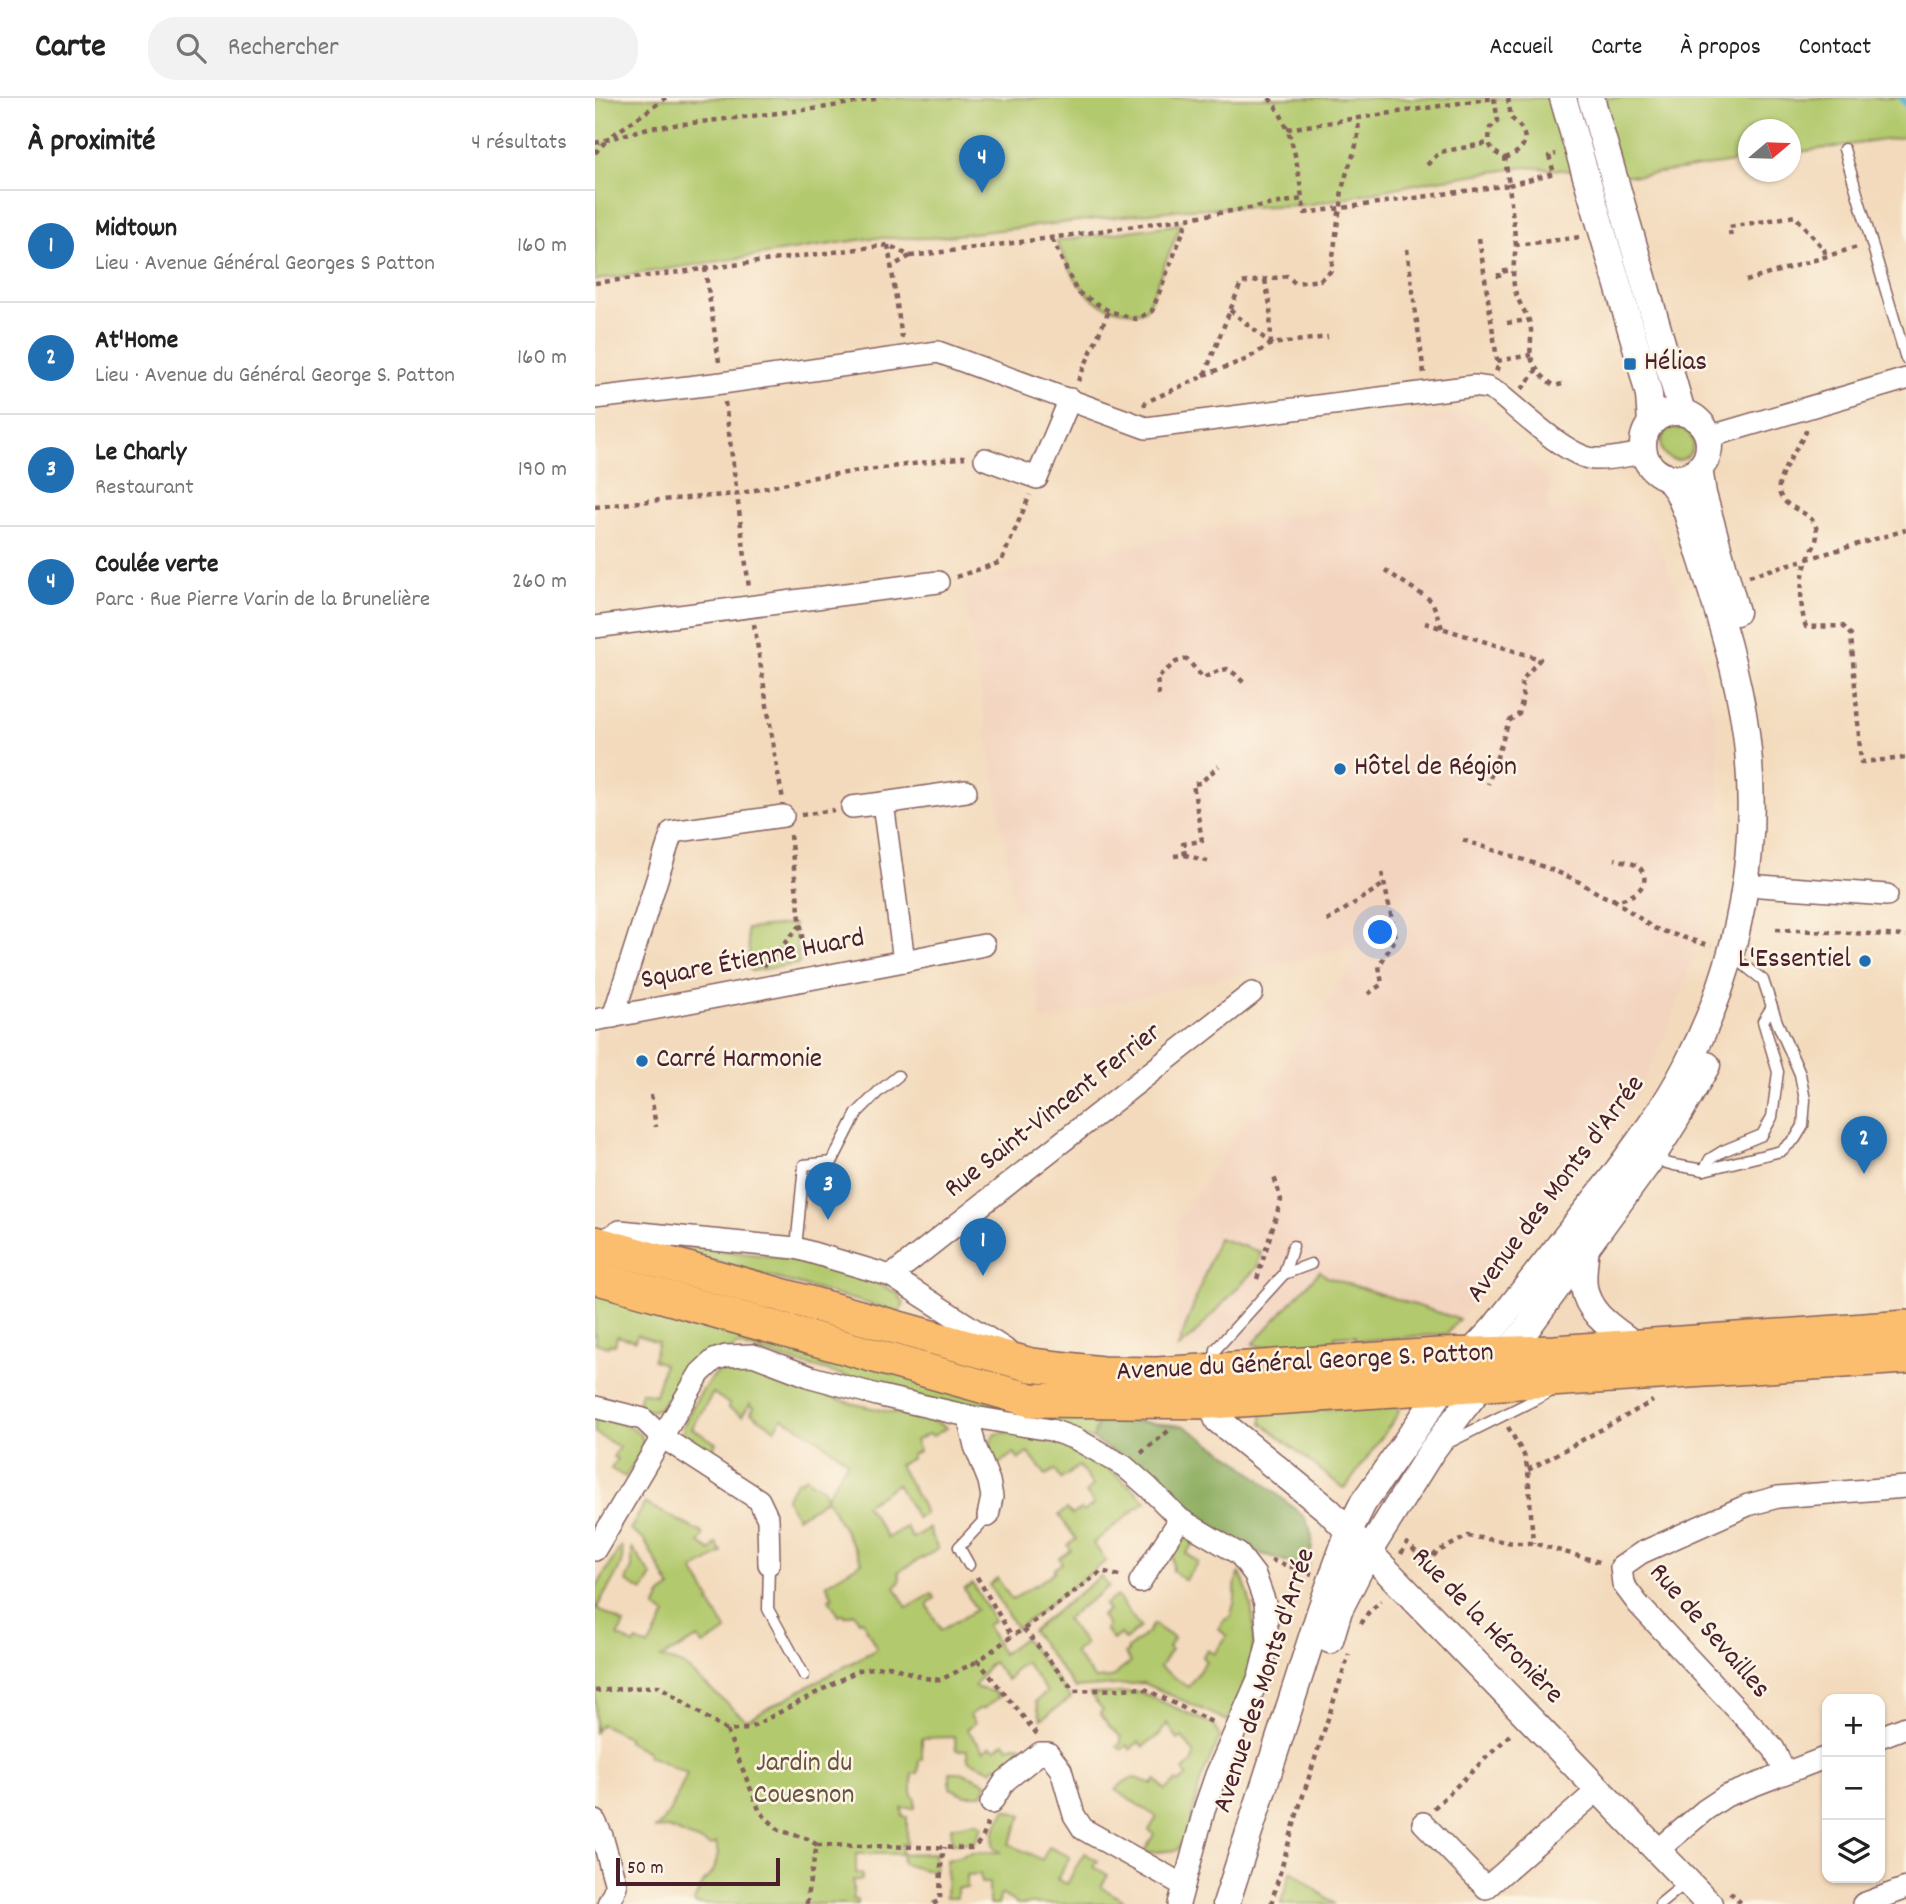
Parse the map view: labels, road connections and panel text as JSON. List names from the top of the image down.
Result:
{
  "streets": {
    "main road": ["Avenue du Général George S. Patton"],
    "street": [
      "Square Étienne Huard",
      "Rue Saint-Vincent Ferrier",
      "Avenue des Monts d'Arrée",
      "Rue de la Héronière",
      "Rue de Sevailles"
    ]
  },
  "crossings": [
    ["Avenue des Monts d'Arrée", "Avenue du Général George S. Patton"],
    ["Avenue des Monts d'Arrée", "Rue de la Héronière"],
    ["Avenue du Général George S. Patton", "Rue de la Héronière"]
  ],
  "parks": ["Jardin du Couesnon"],
  "places": {
    "transit": ["Hélias"],
    "other": ["Hôtel de Région", "L'Essentiel", "Carré Harmonie"]
  },
  "scale_bar": "50 m",
  "north": "right",
  "page": {
    "header": "Carte",
    "search": "Rechercher",
    "nav": [
      "Accueil",
      "Carte",
      "À propos",
      "Contact"
    ],
    "heading": ["À proximité", "4 résultats"],
    "pins": [
      "4",
      "2",
      "3",
      "1"
    ],
    "list": [
      {
        "mark": "1",
        "name": "Midtown",
        "note": "Lieu · Avenue Général Georges S Patton",
        "value": "160 m"
      },
      {
        "mark": "2",
        "name": "At'Home",
        "note": "Lieu · Avenue du Général George S. Patton",
        "value": "160 m"
      },
      {
        "mark": "3",
        "name": "Le Charly",
        "note": "Restaurant",
        "value": "190 m"
      },
      {
        "mark": "4",
        "name": "Coulée verte",
        "note": "Parc · Rue Pierre Varin de la Brunelière",
        "value": "260 m"
      }
    ],
    "map_buttons": ["+", "−"],
    "scale": "50 m"
  }
}
